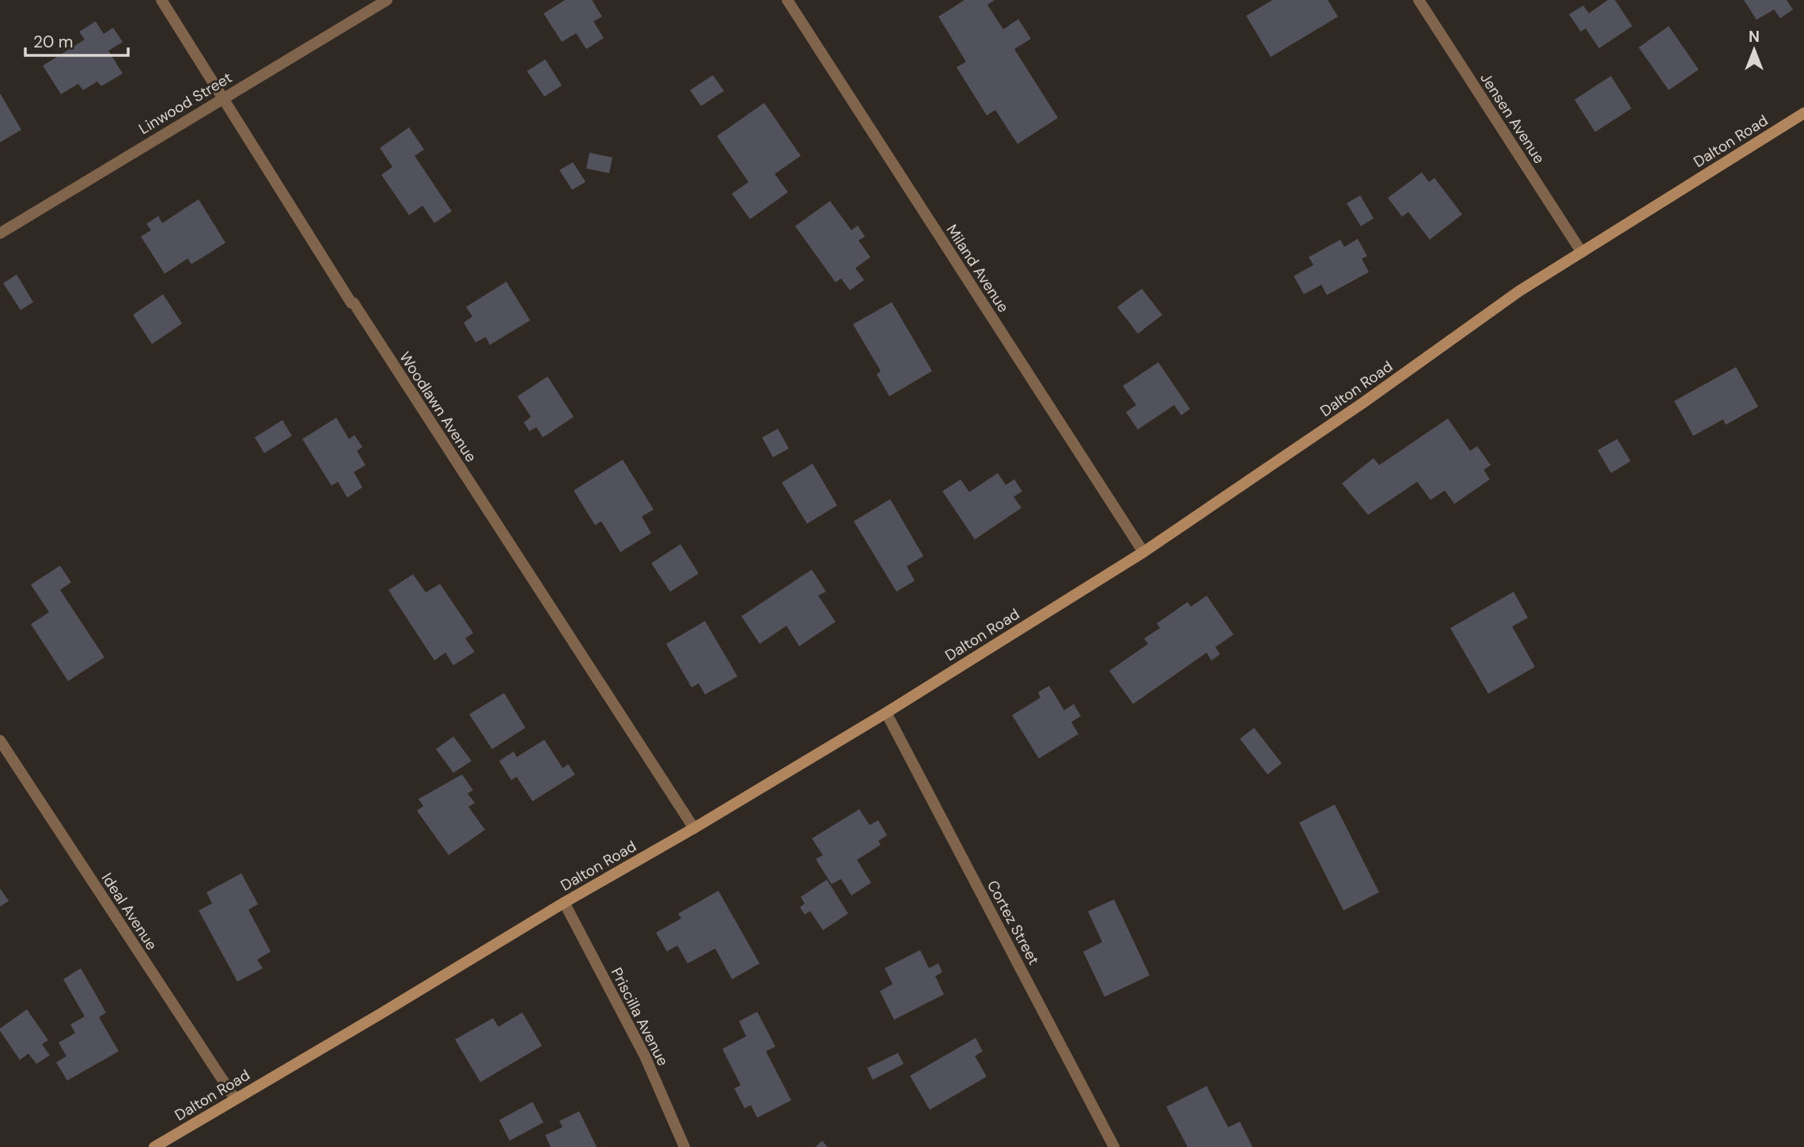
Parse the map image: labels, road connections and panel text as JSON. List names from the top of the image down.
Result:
{
  "streets": {
    "street": [
      "Linwood Street",
      "Jensen Avenue",
      "Dalton Road",
      "Miland Avenue",
      "Woodlawn Avenue",
      "Ideal Avenue",
      "Cortez Street",
      "Priscilla Avenue"
    ]
  },
  "crossings": [
    ["Linwood Street", "Woodlawn Avenue"],
    ["Jensen Avenue", "Dalton Road"],
    ["Dalton Road", "Miland Avenue"],
    ["Dalton Road", "Woodlawn Avenue"],
    ["Dalton Road", "Ideal Avenue"],
    ["Dalton Road", "Cortez Street"],
    ["Dalton Road", "Priscilla Avenue"]
  ],
  "scale_bar": "20 m",
  "north": "top"
}
